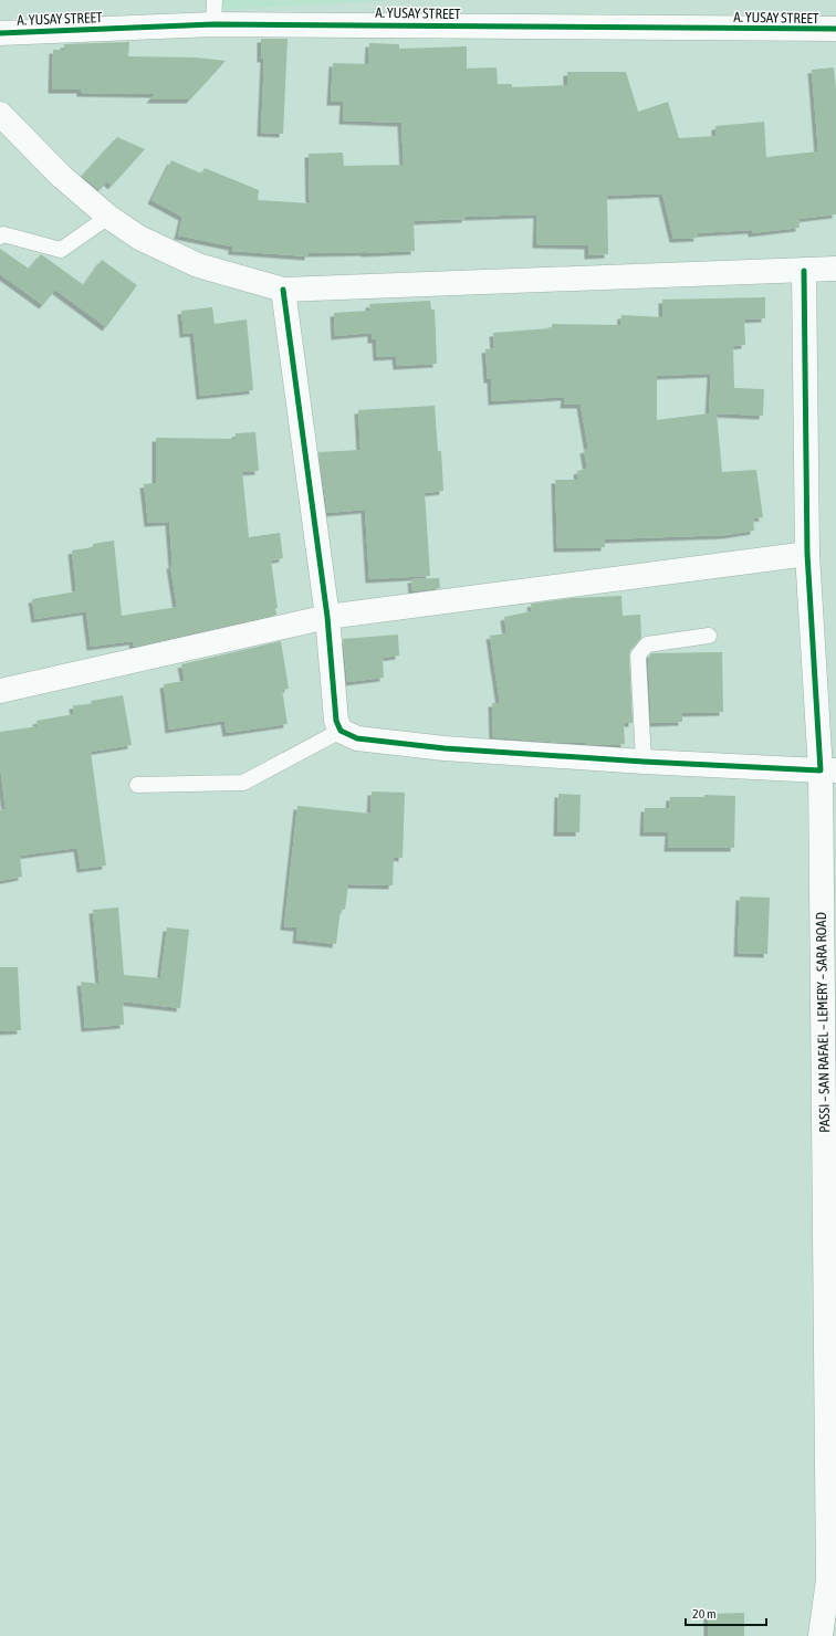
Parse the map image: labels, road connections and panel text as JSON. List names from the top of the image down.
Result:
{
  "streets": {
    "street": ["A. YUSAY STREET", "PASSI – SAN RAFAEL – LEMERY – SARA ROAD"]
  },
  "scale_bar": "20 m"
}
